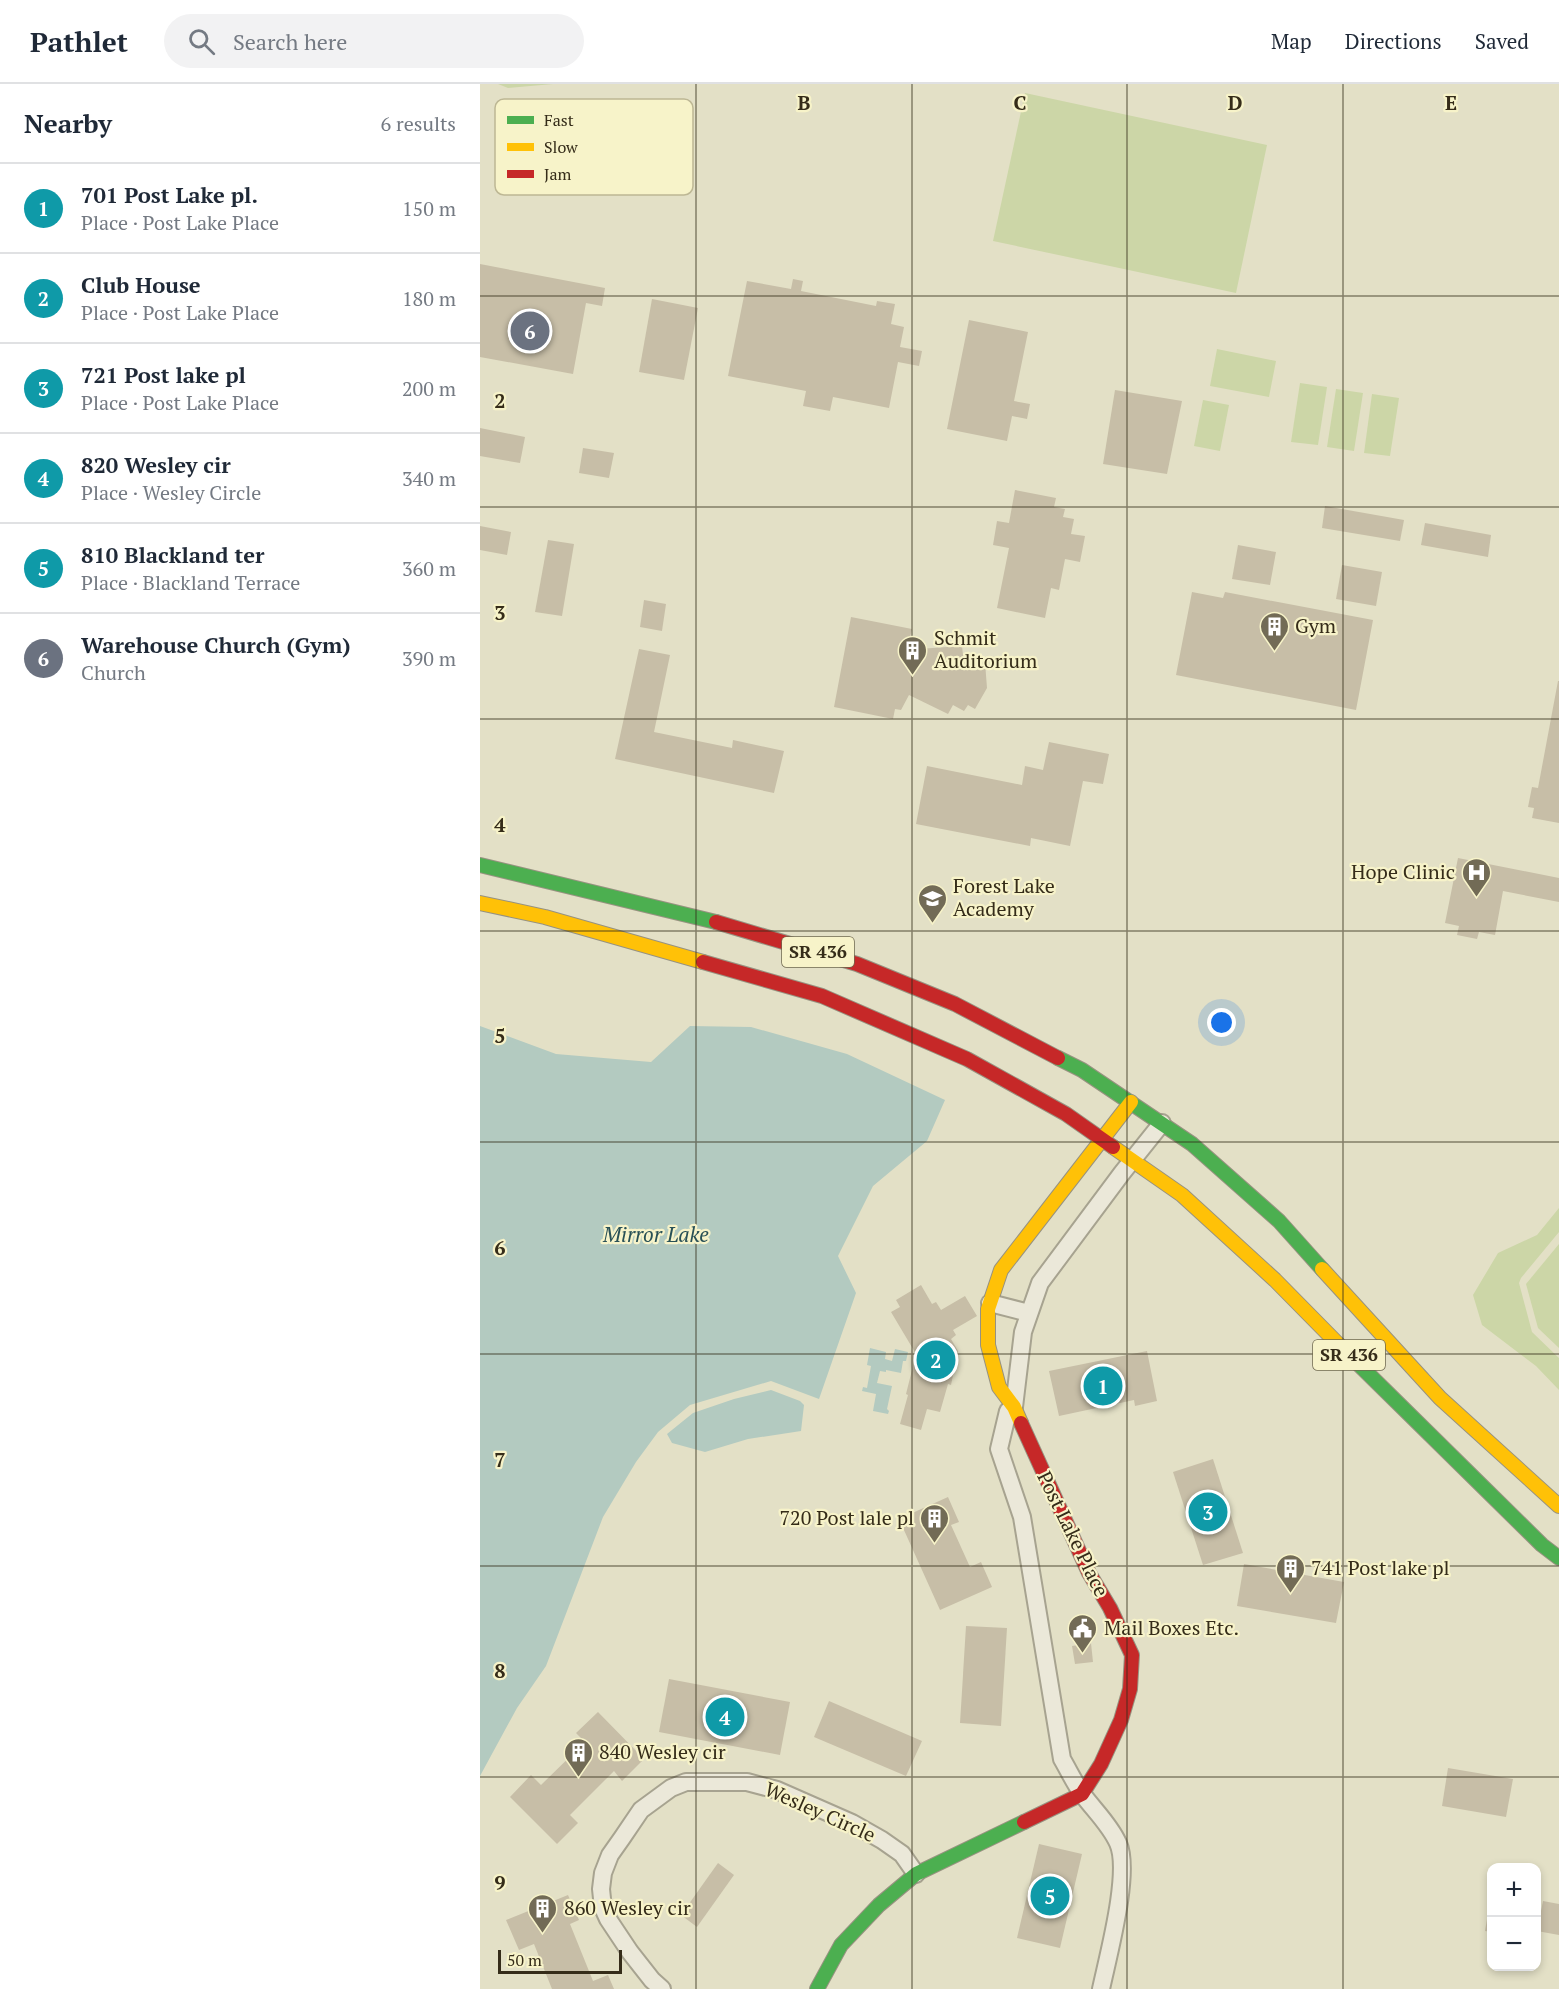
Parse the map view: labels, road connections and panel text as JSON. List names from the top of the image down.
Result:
{
  "streets": {
    "main road": ["SR 436", "Post Lake Place"],
    "street": ["Wesley Circle"]
  },
  "crossings": [
    ["SR 436", "Post Lake Place"]
  ],
  "water": ["Mirror Lake"],
  "places": {
    "building": [
      "Gym",
      "Schmit Auditorium",
      "720 Post lale pl",
      "741 Post lake pl",
      "840 Wesley cir",
      "860 Wesley cir"
    ],
    "hospital": ["Hope Clinic"],
    "school or university": ["Forest Lake Academy"],
    "public building": ["Mail Boxes Etc."]
  },
  "legend": ["Fast", "Slow", "Jam"],
  "scale_bar": "50 m",
  "page": {
    "header": "Pathlet",
    "search": "Search here",
    "nav": ["Map", "Directions", "Saved"],
    "heading": ["Nearby", "6 results"],
    "list": [
      {
        "mark": "1",
        "name": "701 Post Lake pl.",
        "note": "Place · Post Lake Place",
        "value": "150 m"
      },
      {
        "mark": "2",
        "name": "Club House",
        "note": "Place · Post Lake Place",
        "value": "180 m"
      },
      {
        "mark": "3",
        "name": "721 Post lake pl",
        "note": "Place · Post Lake Place",
        "value": "200 m"
      },
      {
        "mark": "4",
        "name": "820 Wesley cir",
        "note": "Place · Wesley Circle",
        "value": "340 m"
      },
      {
        "mark": "5",
        "name": "810 Blackland ter",
        "note": "Place · Blackland Terrace",
        "value": "360 m"
      },
      {
        "mark": "6",
        "name": "Warehouse Church (Gym)",
        "note": "Church",
        "value": "390 m"
      }
    ],
    "pins": [
      "6",
      "2",
      "1",
      "3",
      "4",
      "5"
    ],
    "map_buttons": ["+", "−"],
    "scale": "50 m"
  },
  "grid": {
    "columns": [
      "B",
      "C",
      "D",
      "E"
    ],
    "rows": [
      "2",
      "3",
      "4",
      "5",
      "6",
      "7",
      "8",
      "9"
    ]
  }
}
